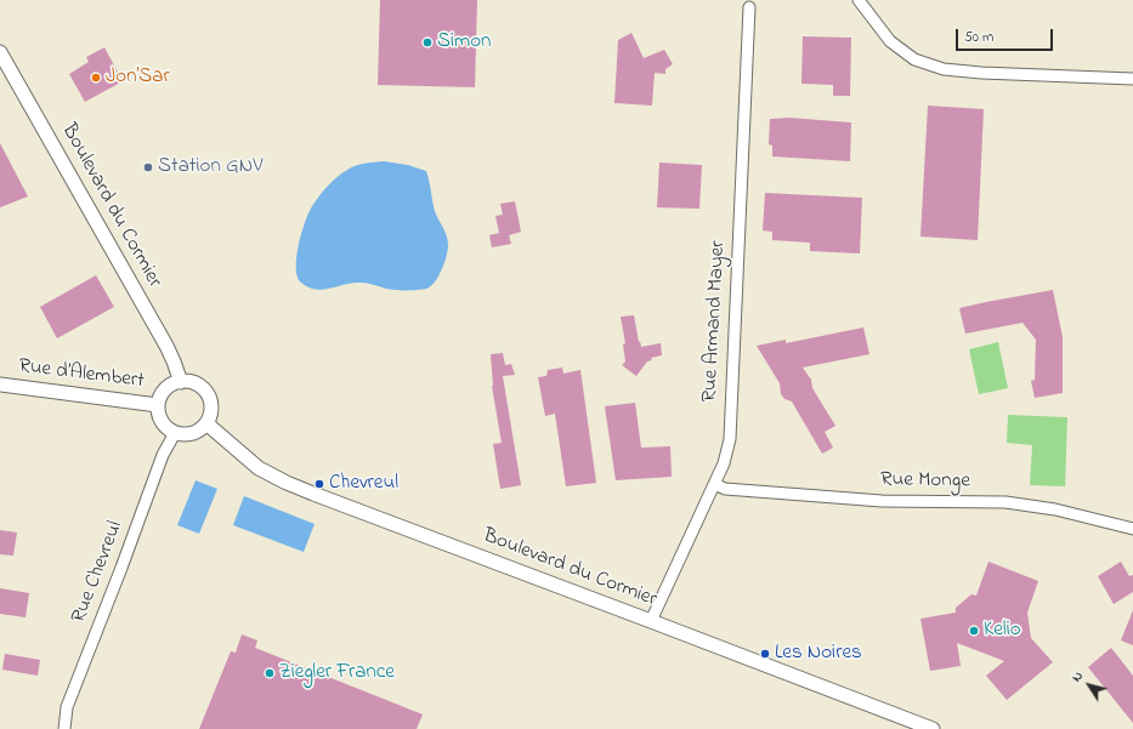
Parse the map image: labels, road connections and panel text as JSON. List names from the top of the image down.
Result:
{
  "streets": {
    "street": [
      "Boulevard du Cormier",
      "Rue Armand Mayer",
      "Rue d’Alembert",
      "Rue Monge",
      "Rue Chevreul"
    ]
  },
  "crossings": [
    ["Boulevard du Cormier", "Rue Armand Mayer"],
    ["Boulevard du Cormier", "Rue d’Alembert"],
    ["Boulevard du Cormier", "Rue Chevreul"],
    ["Rue Armand Mayer", "Rue Monge"],
    ["Rue d’Alembert", "Rue Chevreul"]
  ],
  "places": [
    "Simon",
    "Jon’Sar",
    "Station GNV",
    "Chevreul",
    "Kelio",
    "Les Noires",
    "Ziegler France"
  ],
  "scale_bar": "50 m",
  "north": "top left"
}
